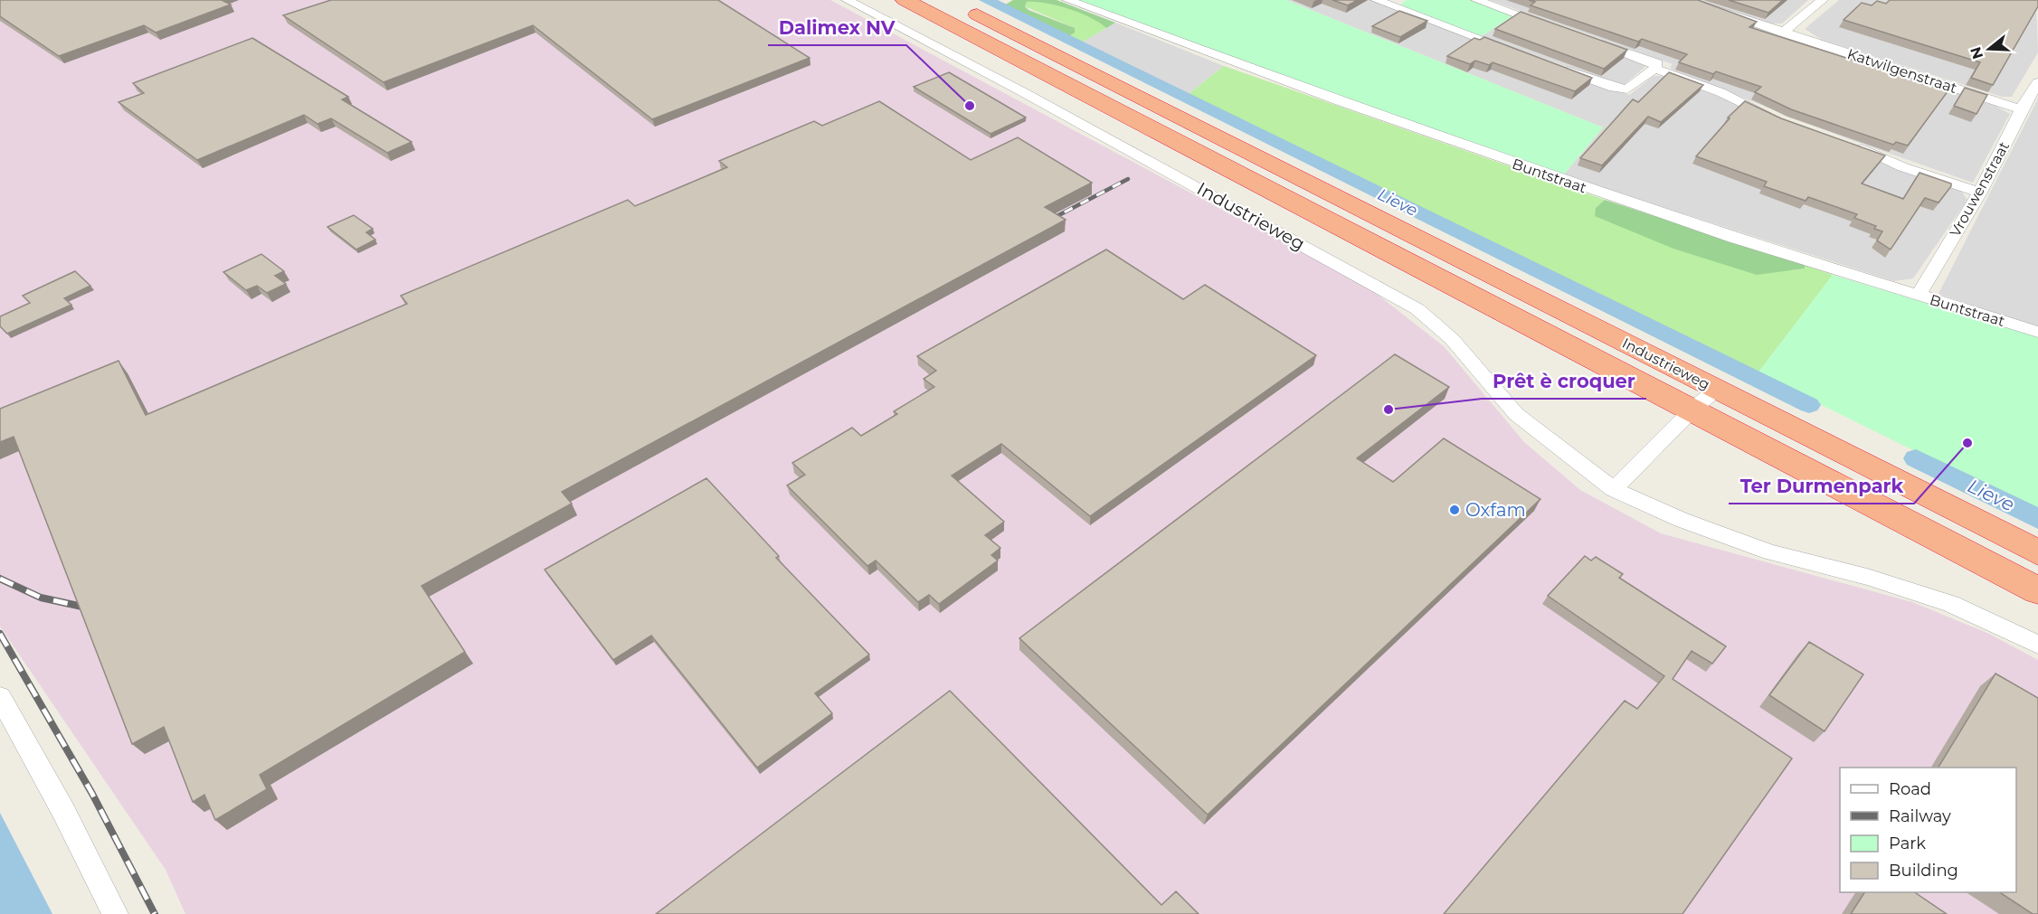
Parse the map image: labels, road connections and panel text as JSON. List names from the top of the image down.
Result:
{
  "streets": {
    "highway": ["Industrieweg"],
    "street": ["Katwilgenstraat", "Buntstraat", "Vrouwenstraat"]
  },
  "crossings": [
    ["Katwilgenstraat", "Vrouwenstraat"],
    ["Buntstraat", "Vrouwenstraat"]
  ],
  "water": ["Lieve"],
  "places": [
    "Dalimex NV",
    "Prêt è croquer",
    "Ter Durmenpark",
    "Oxfam"
  ],
  "legend": [
    "Road",
    "Railway",
    "Park",
    "Building"
  ],
  "north": "left"
}
